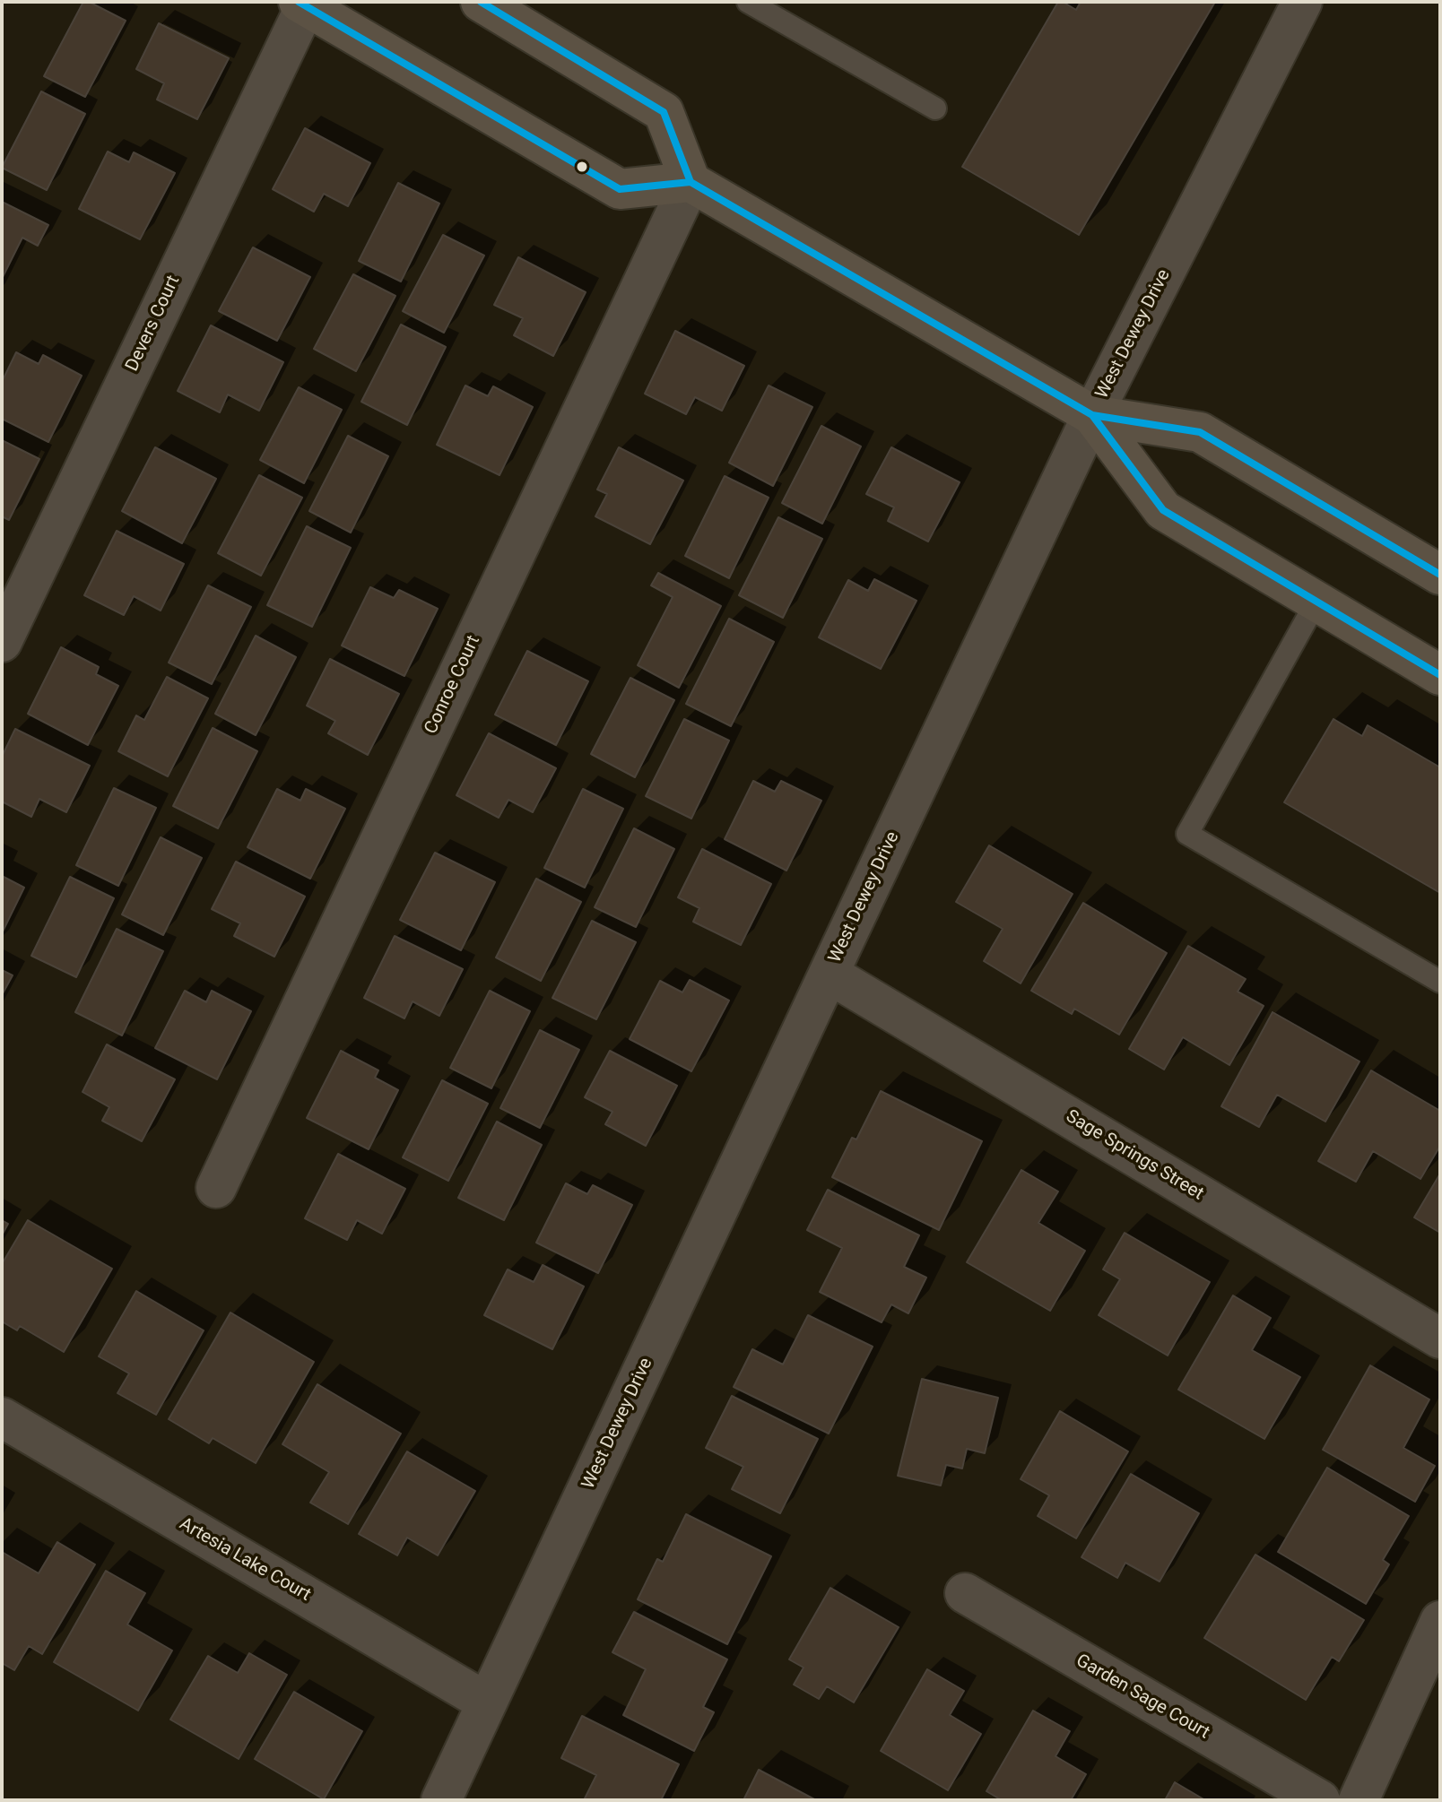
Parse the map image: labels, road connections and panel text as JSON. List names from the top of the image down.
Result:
{
  "streets": {
    "street": [
      "Devers Court",
      "West Dewey Drive",
      "Conroe Court",
      "Sage Springs Street",
      "Artesia Lake Court",
      "Garden Sage Court"
    ]
  },
  "crossings": [
    ["West Dewey Drive", "Sage Springs Street"],
    ["West Dewey Drive", "Artesia Lake Court"]
  ]
}
